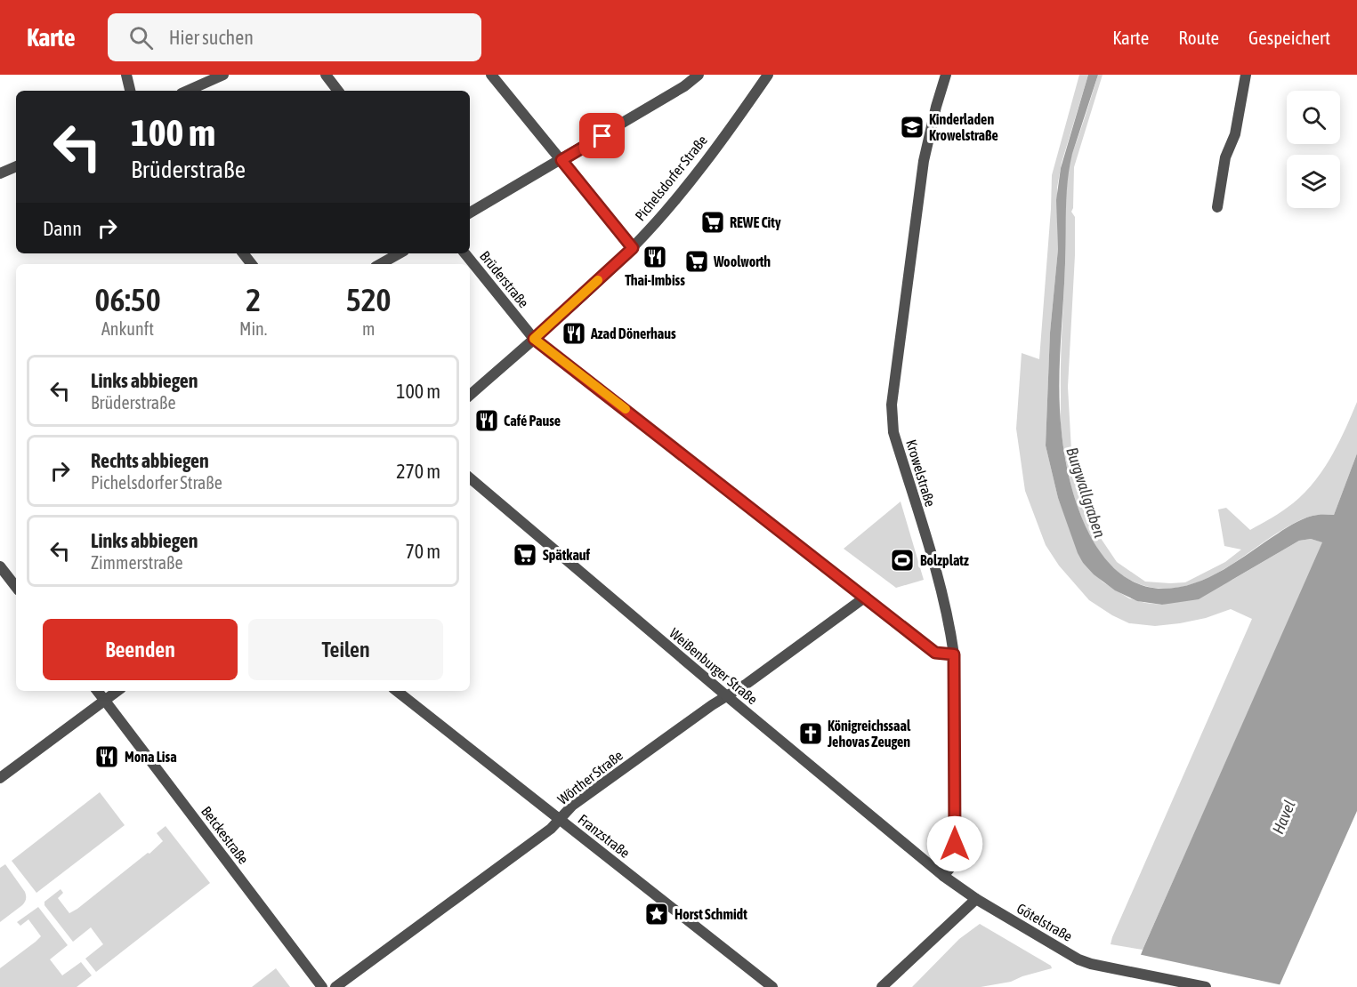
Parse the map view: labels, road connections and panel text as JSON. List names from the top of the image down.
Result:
{
  "streets": {
    "street": [
      "Pichelsdorfer Straße",
      "Brüderstraße",
      "Krowelstraße",
      "Weißenburger Straße",
      "Wörther Straße",
      "Betckestraße",
      "Franzstraße",
      "Götelstraße"
    ]
  },
  "crossings": [
    ["Pichelsdorfer Straße", "Brüderstraße"],
    ["Brüderstraße", "Krowelstraße"],
    ["Brüderstraße", "Wörther Straße"],
    ["Krowelstraße", "Weißenburger Straße"],
    ["Krowelstraße", "Götelstraße"],
    ["Weißenburger Straße", "Wörther Straße"],
    ["Weißenburger Straße", "Götelstraße"],
    ["Wörther Straße", "Franzstraße"]
  ],
  "water": ["Burgwallgraben", "Havel"],
  "places": {
    "school or university": ["Kinderladen Krowelstraße"],
    "supermarket": ["REWE City", "Woolworth", "Spätkauf"],
    "restaurant": [
      "Thai-Imbiss",
      "Azad Dönerhaus",
      "Café Pause",
      "Mona Lisa"
    ],
    "sports": ["Bolzplatz"],
    "church": ["Königreichssaal Jehovas Zeugen"],
    "place": ["Horst Schmidt"]
  },
  "page": {
    "header": "Karte",
    "search": "Hier suchen",
    "nav": ["Karte", "Route", "Gespeichert"],
    "turn": ["100 m", "Brüderstraße"],
    "then": "Dann",
    "eta": [
      "06:50",
      "Ankunft",
      "2",
      "Min.",
      "520",
      "m"
    ],
    "list": [
      {
        "name": "Links abbiegen",
        "note": "Brüderstraße",
        "value": "100 m"
      },
      {
        "name": "Rechts abbiegen",
        "note": "Pichelsdorfer Straße",
        "value": "270 m"
      },
      {
        "name": "Links abbiegen",
        "note": "Zimmerstraße",
        "value": "70 m"
      }
    ],
    "buttons": ["Beenden", "Teilen"]
  }
}
